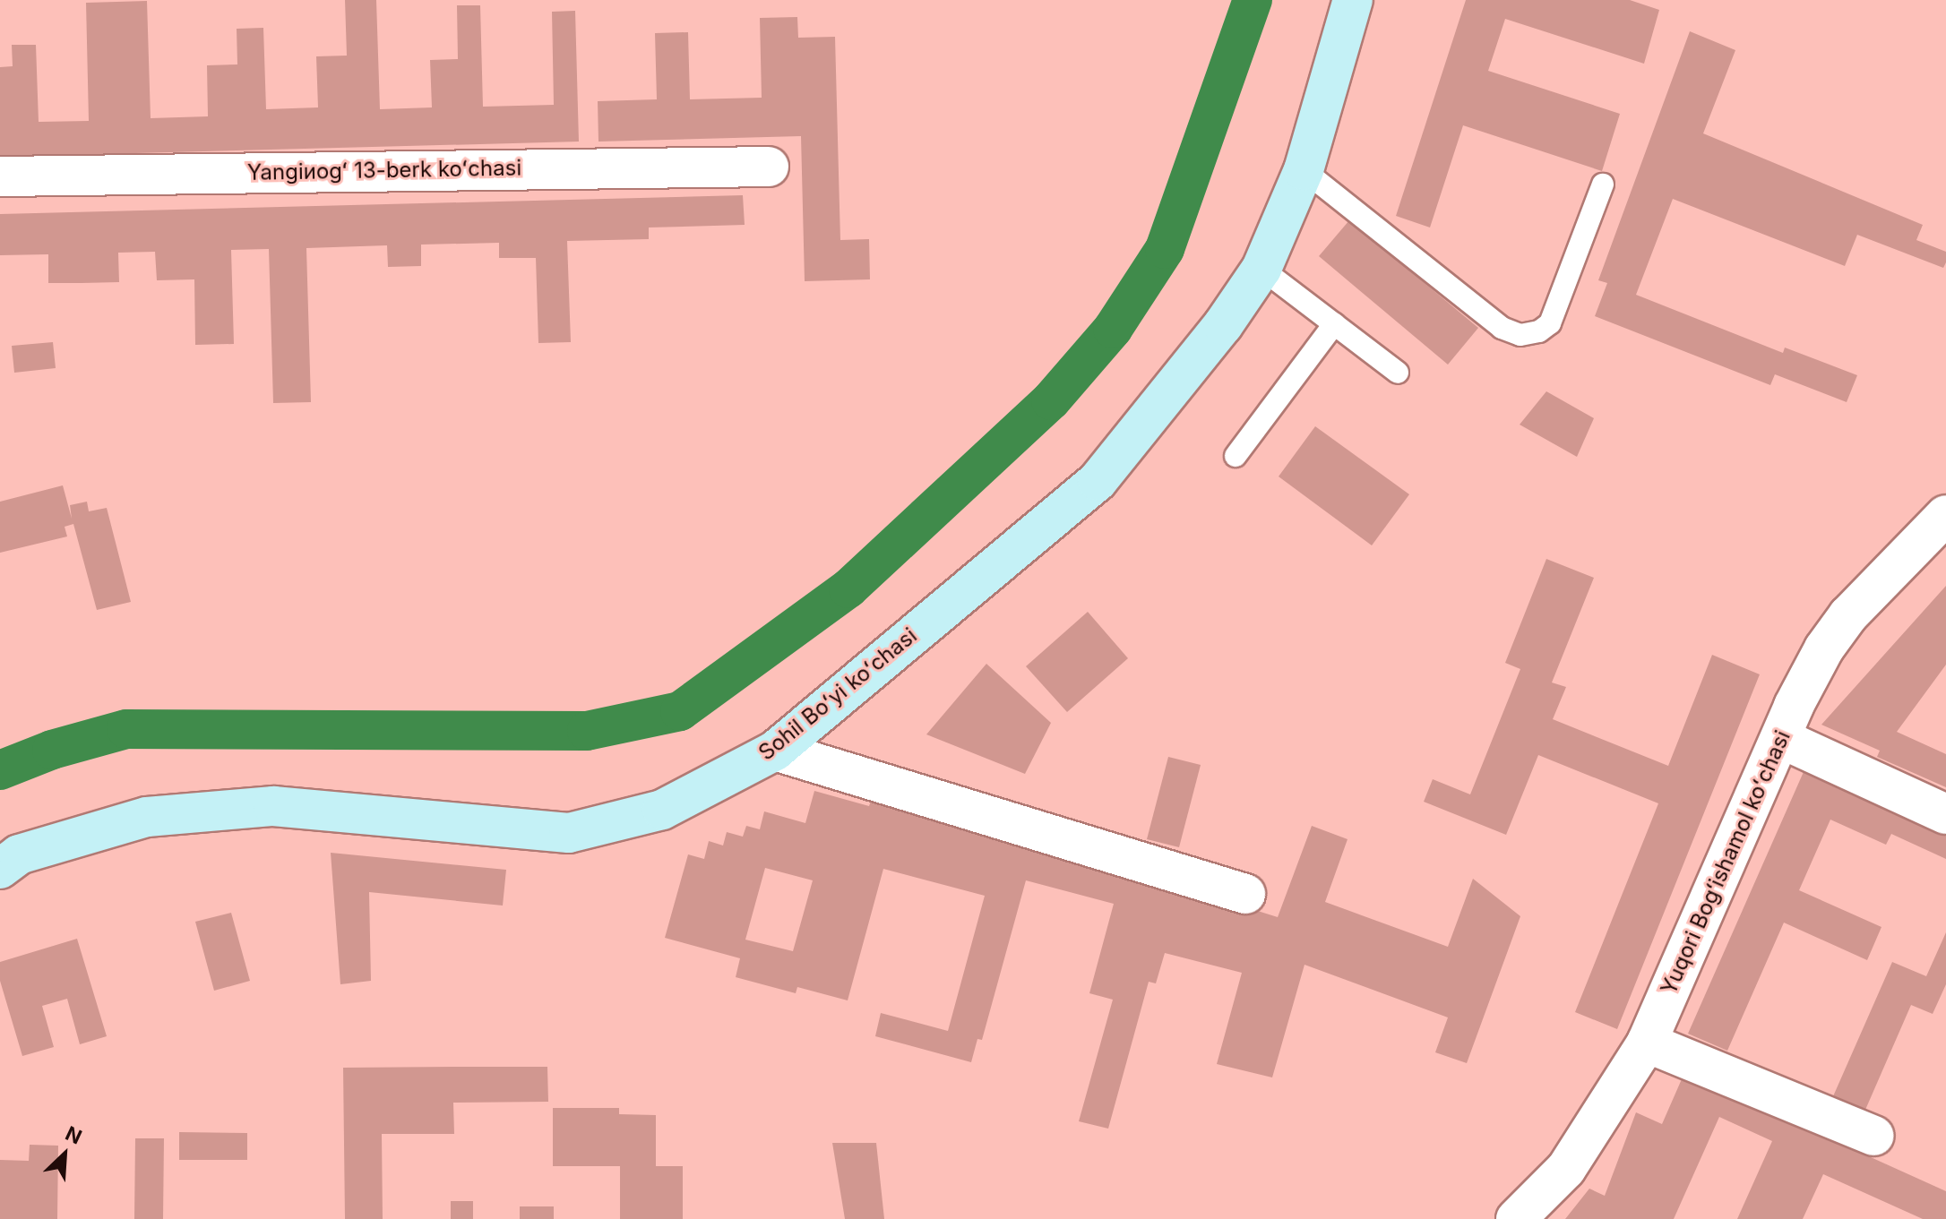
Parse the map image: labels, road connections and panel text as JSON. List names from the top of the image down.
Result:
{
  "streets": {
    "main road": ["Sohil Boʻyi koʻchasi"],
    "street": ["Yangiиogʻ 13-berk koʻchasi", "Yuqori Bogʻishamol koʻchasi"]
  },
  "north": "top right"
}
